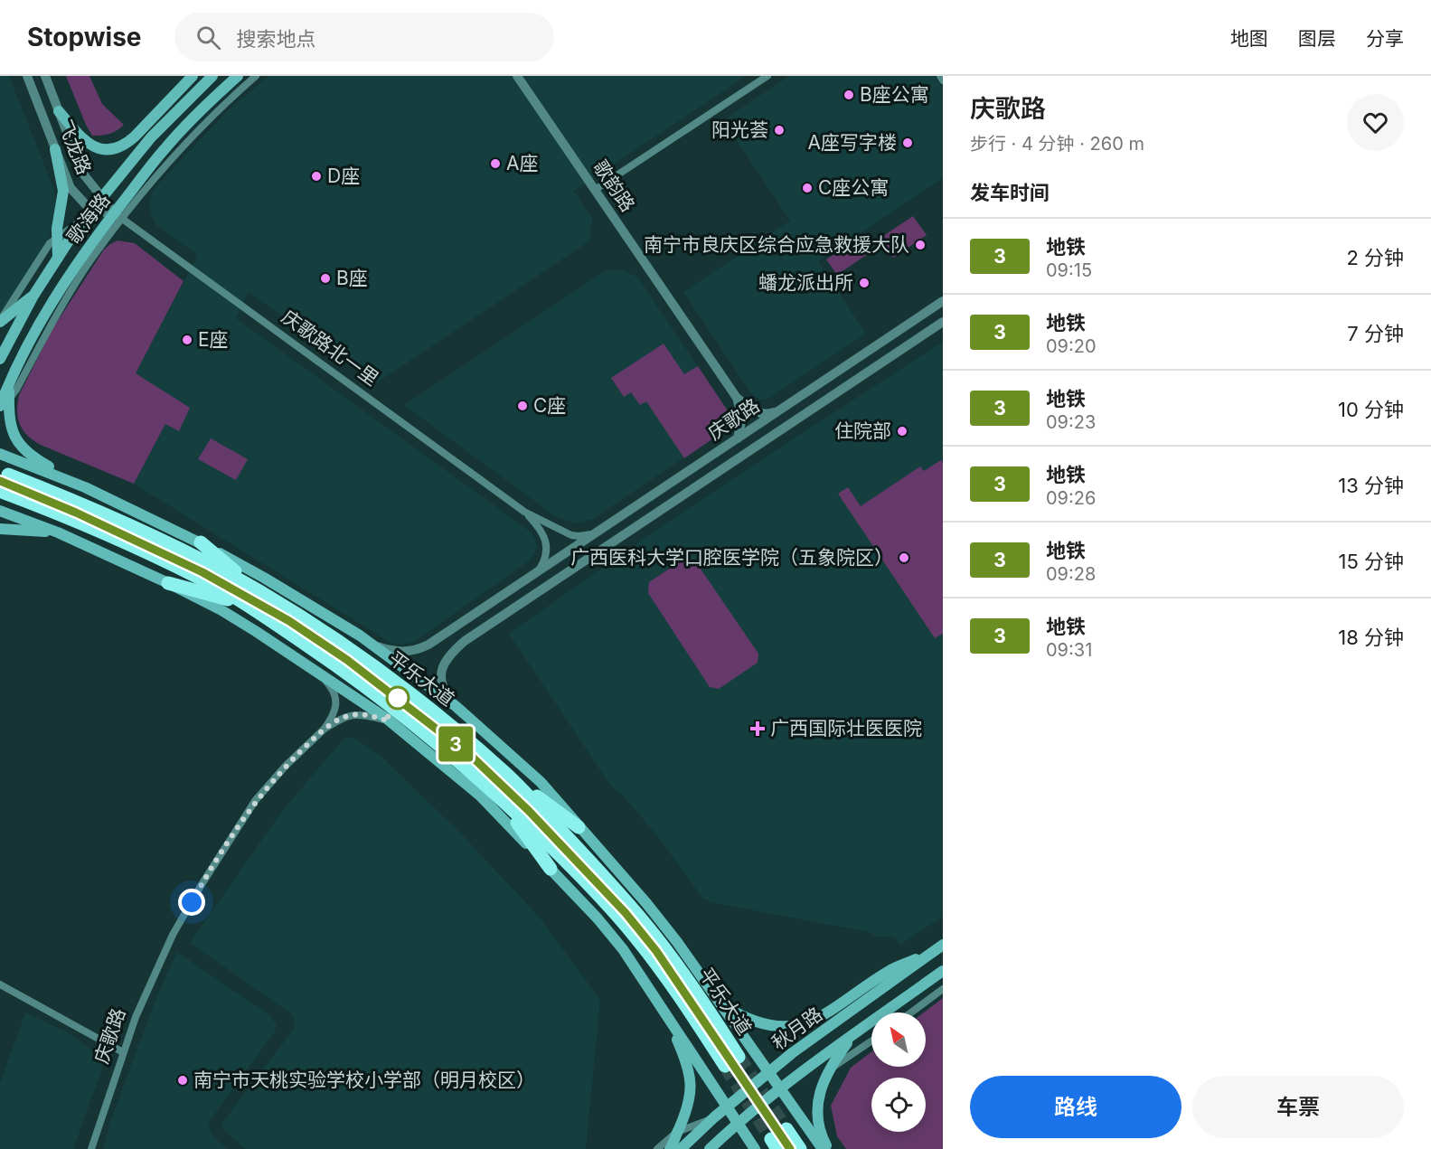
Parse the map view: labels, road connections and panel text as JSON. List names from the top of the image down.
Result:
{
  "streets": {
    "highway": ["平乐大道"],
    "main road": ["歌海路", "秋月路"],
    "street": [
      "飞龙路",
      "歌韵路",
      "庆歌路北一里",
      "庆歌路"
    ]
  },
  "crossings": [
    ["飞龙路", "歌海路"],
    ["飞龙路", "庆歌路北一里"],
    ["歌韵路", "庆歌路"],
    ["歌海路", "庆歌路北一里"],
    ["庆歌路北一里", "庆歌路"]
  ],
  "places": {
    "other": [
      "B座公寓",
      "阳光荟",
      "A座写字楼",
      "A座",
      "D座",
      "C座公寓",
      "南宁市良庆区综合应急救援大队",
      "B座",
      "蟠龙派出所",
      "E座",
      "C座",
      "住院部",
      "广西医科大学口腔医学院（五象院区）",
      "南宁市天桃实验学校小学部（明月校区）"
    ],
    "health": ["广西国际壮医医院"]
  },
  "lines": ["metro line 3"],
  "north": "top left",
  "page": {
    "header": "Stopwise",
    "search": "搜索地点",
    "nav": ["地图", "图层", "分享"],
    "on_map": "3",
    "heading": [
      ["庆歌路", "步行 · 4 分钟 · 260 m"],
      "发车时间"
    ],
    "list": [
      {
        "mark": "3",
        "name": "地铁",
        "note": "09:15",
        "value": "2 分钟"
      },
      {
        "mark": "3",
        "name": "地铁",
        "note": "09:20",
        "value": "7 分钟"
      },
      {
        "mark": "3",
        "name": "地铁",
        "note": "09:23",
        "value": "10 分钟"
      },
      {
        "mark": "3",
        "name": "地铁",
        "note": "09:26",
        "value": "13 分钟"
      },
      {
        "mark": "3",
        "name": "地铁",
        "note": "09:28",
        "value": "15 分钟"
      },
      {
        "mark": "3",
        "name": "地铁",
        "note": "09:31",
        "value": "18 分钟"
      }
    ],
    "buttons": ["路线", "车票"]
  }
}
